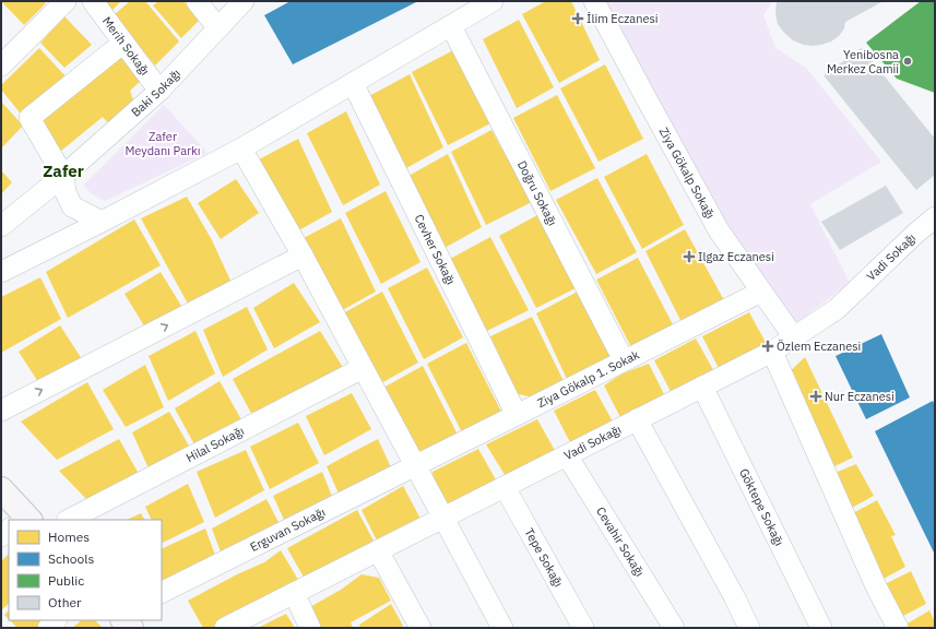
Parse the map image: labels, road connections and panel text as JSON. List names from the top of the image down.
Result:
{
  "streets": {
    "street": [
      "Merih Sokağı",
      "Baki Sokağı",
      "Ziya Gökalp Sokağı",
      "Doğru Sokağı",
      "Cevher Sokağı",
      "Vadi Sokağı",
      "Ziya Gökalp 1. Sokak",
      "Hilal Sokağı",
      "Göktepe Sokağı",
      "Erguvan Sokağı",
      "Cevahir Sokağı",
      "Tepe Sokağı"
    ]
  },
  "crossings": [
    ["Merih Sokağı", "Baki Sokağı"],
    ["Ziya Gökalp Sokağı", "Vadi Sokağı"],
    ["Ziya Gökalp Sokağı", "Ziya Gökalp 1. Sokak"],
    ["Doğru Sokağı", "Ziya Gökalp 1. Sokak"],
    ["Cevher Sokağı", "Ziya Gökalp 1. Sokak"],
    ["Vadi Sokağı", "Göktepe Sokağı"],
    ["Vadi Sokağı", "Cevahir Sokağı"],
    ["Vadi Sokağı", "Tepe Sokağı"],
    ["Ziya Gökalp 1. Sokak", "Erguvan Sokağı"]
  ],
  "districts": ["Zafer"],
  "parks": ["Zafer Meydanı Parkı"],
  "places": {
    "health": [
      "İlim Eczanesi",
      "Ilgaz Eczanesi",
      "Özlem Eczanesi",
      "Nur Eczanesi"
    ],
    "other": ["Yenibosna Merkez Camii"]
  },
  "legend": [
    "Homes",
    "Schools",
    "Public",
    "Other"
  ]
}
